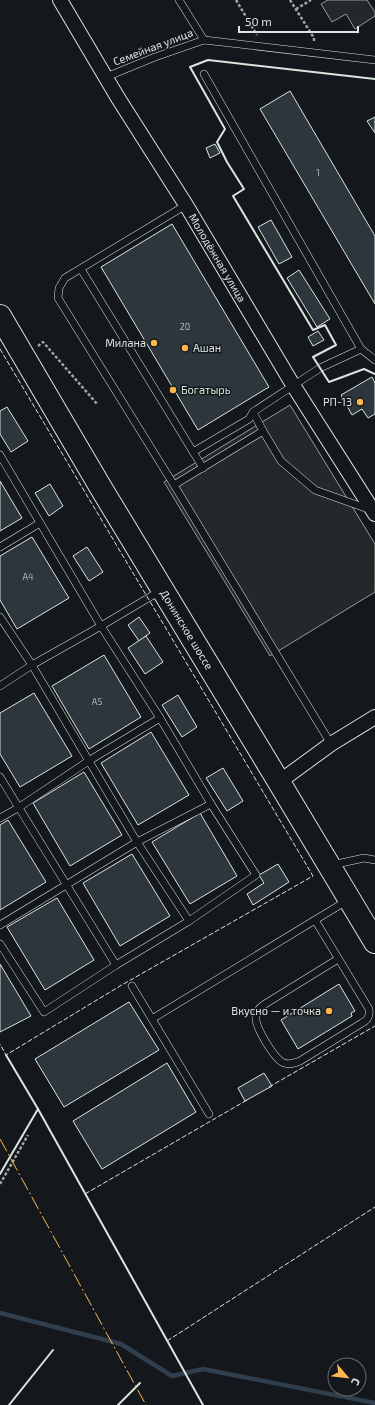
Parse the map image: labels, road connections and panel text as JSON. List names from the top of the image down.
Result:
{
  "streets": {
    "main road": ["Донинское шоссе"],
    "street": ["Молодёжная улица"],
    "lane": ["Семейная улица"]
  },
  "crossings": [
    ["Семейная улица", "Молодёжная улица"]
  ],
  "places": [
    "Милана",
    "Ашан",
    "Богатырь",
    "РП-13",
    "Вкусно — и точка"
  ],
  "house_numbers": [
    "1",
    "20",
    "А4",
    "А5"
  ],
  "scale_bar": "50 m",
  "north": "bottom right"
}
